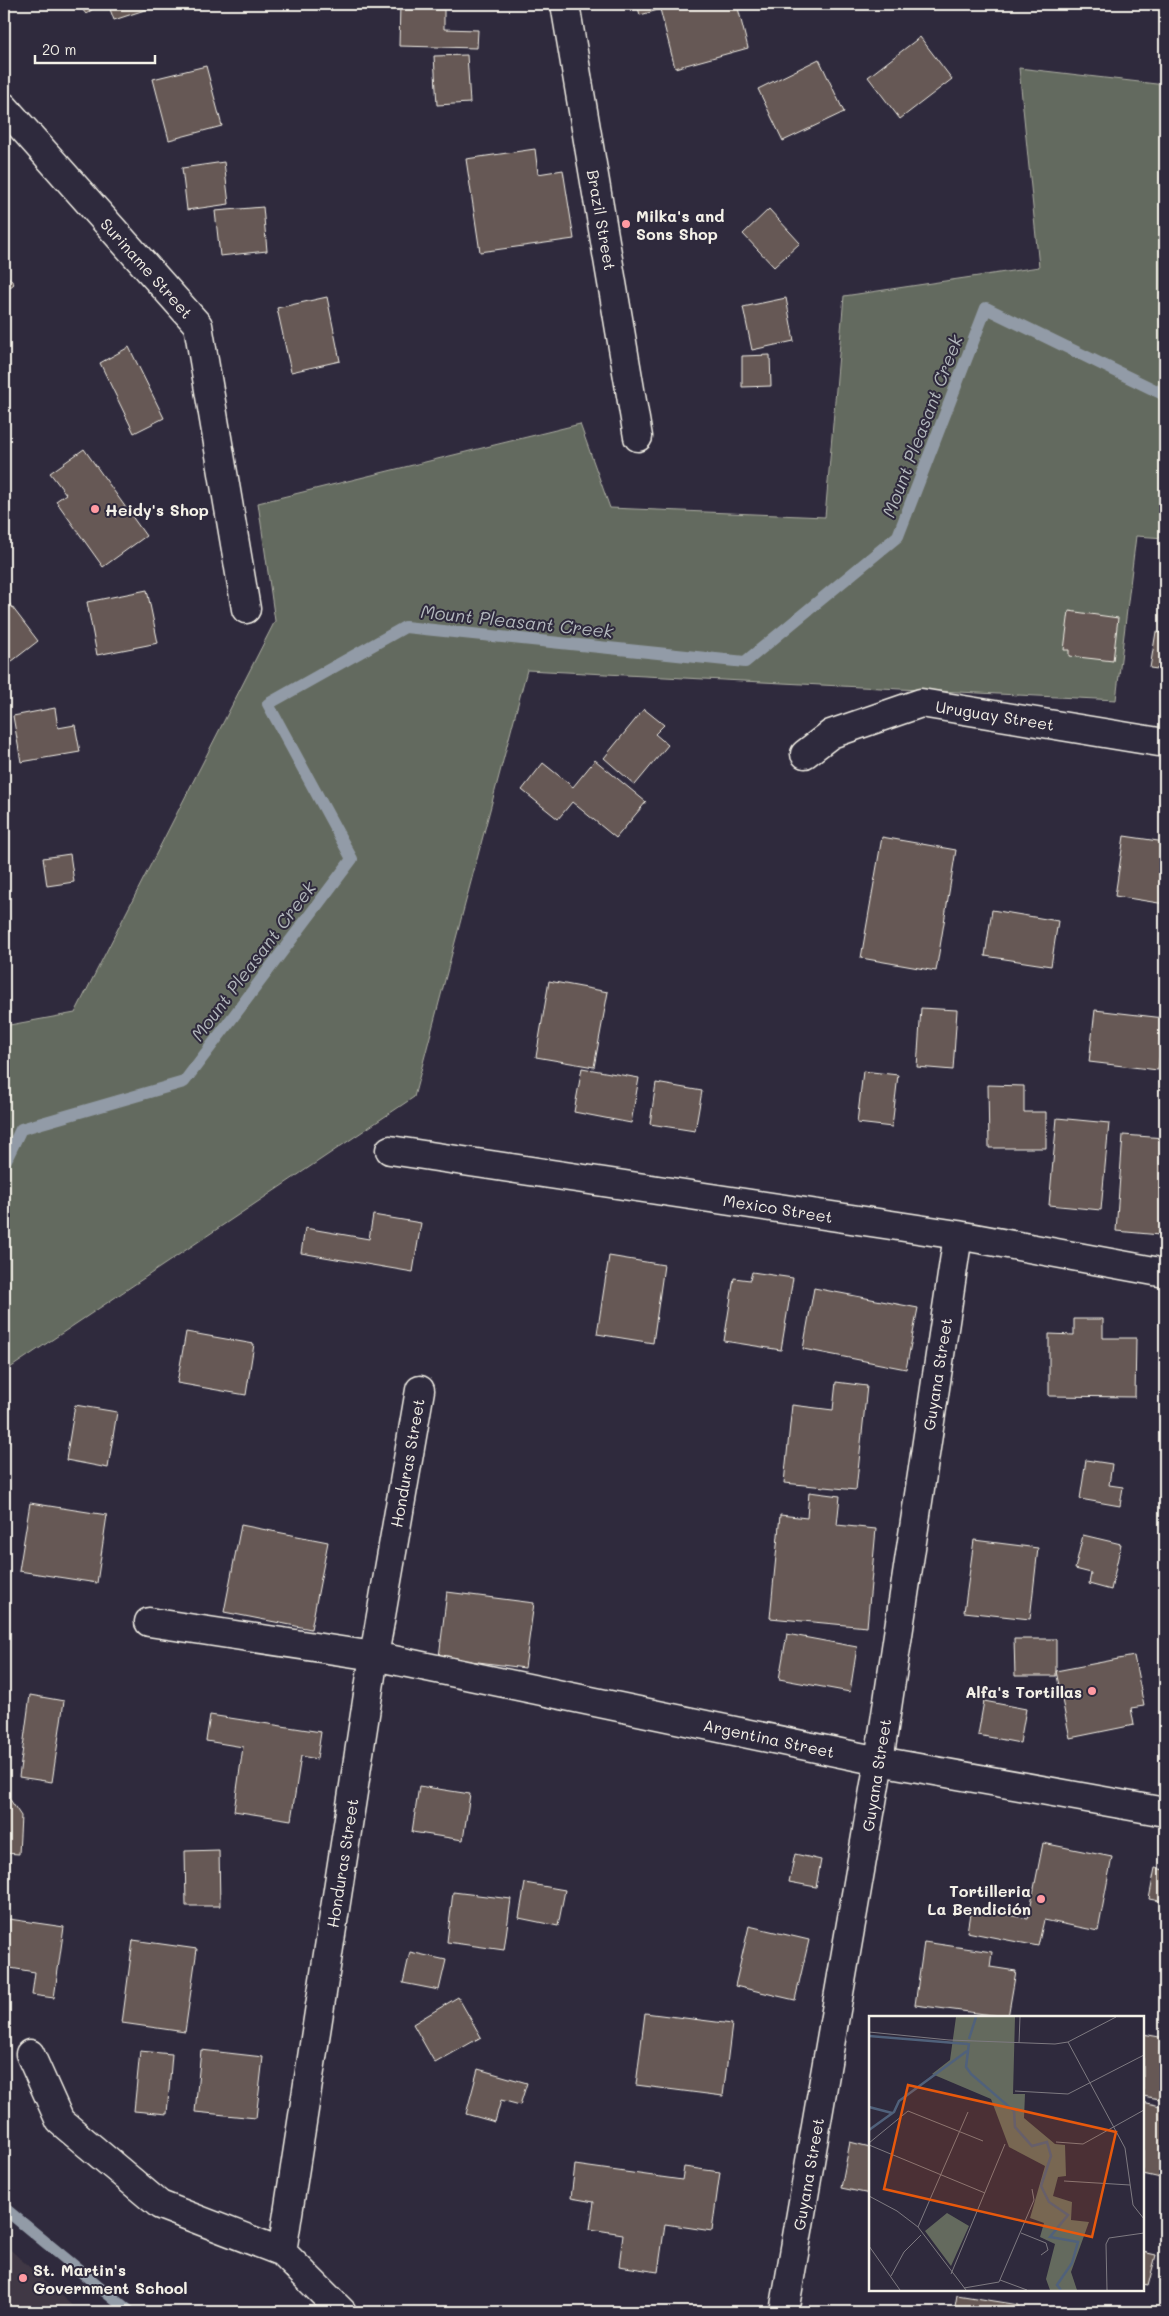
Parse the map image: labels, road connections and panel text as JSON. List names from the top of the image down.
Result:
{
  "streets": {
    "street": [
      "Brazil Street",
      "Suriname Street",
      "Uruguay Street",
      "Mexico Street",
      "Guyana Street",
      "Honduras Street",
      "Argentina Street"
    ]
  },
  "crossings": [
    ["Mexico Street", "Guyana Street"],
    ["Guyana Street", "Argentina Street"],
    ["Honduras Street", "Argentina Street"]
  ],
  "water": ["Mount Pleasant Creek"],
  "places": [
    "Milka's and Sons Shop",
    "Heidy's Shop",
    "Alfa's Tortillas",
    "Tortilleria La Bendición",
    "St. Martin's Government School"
  ],
  "scale_bar": "20 m"
}
